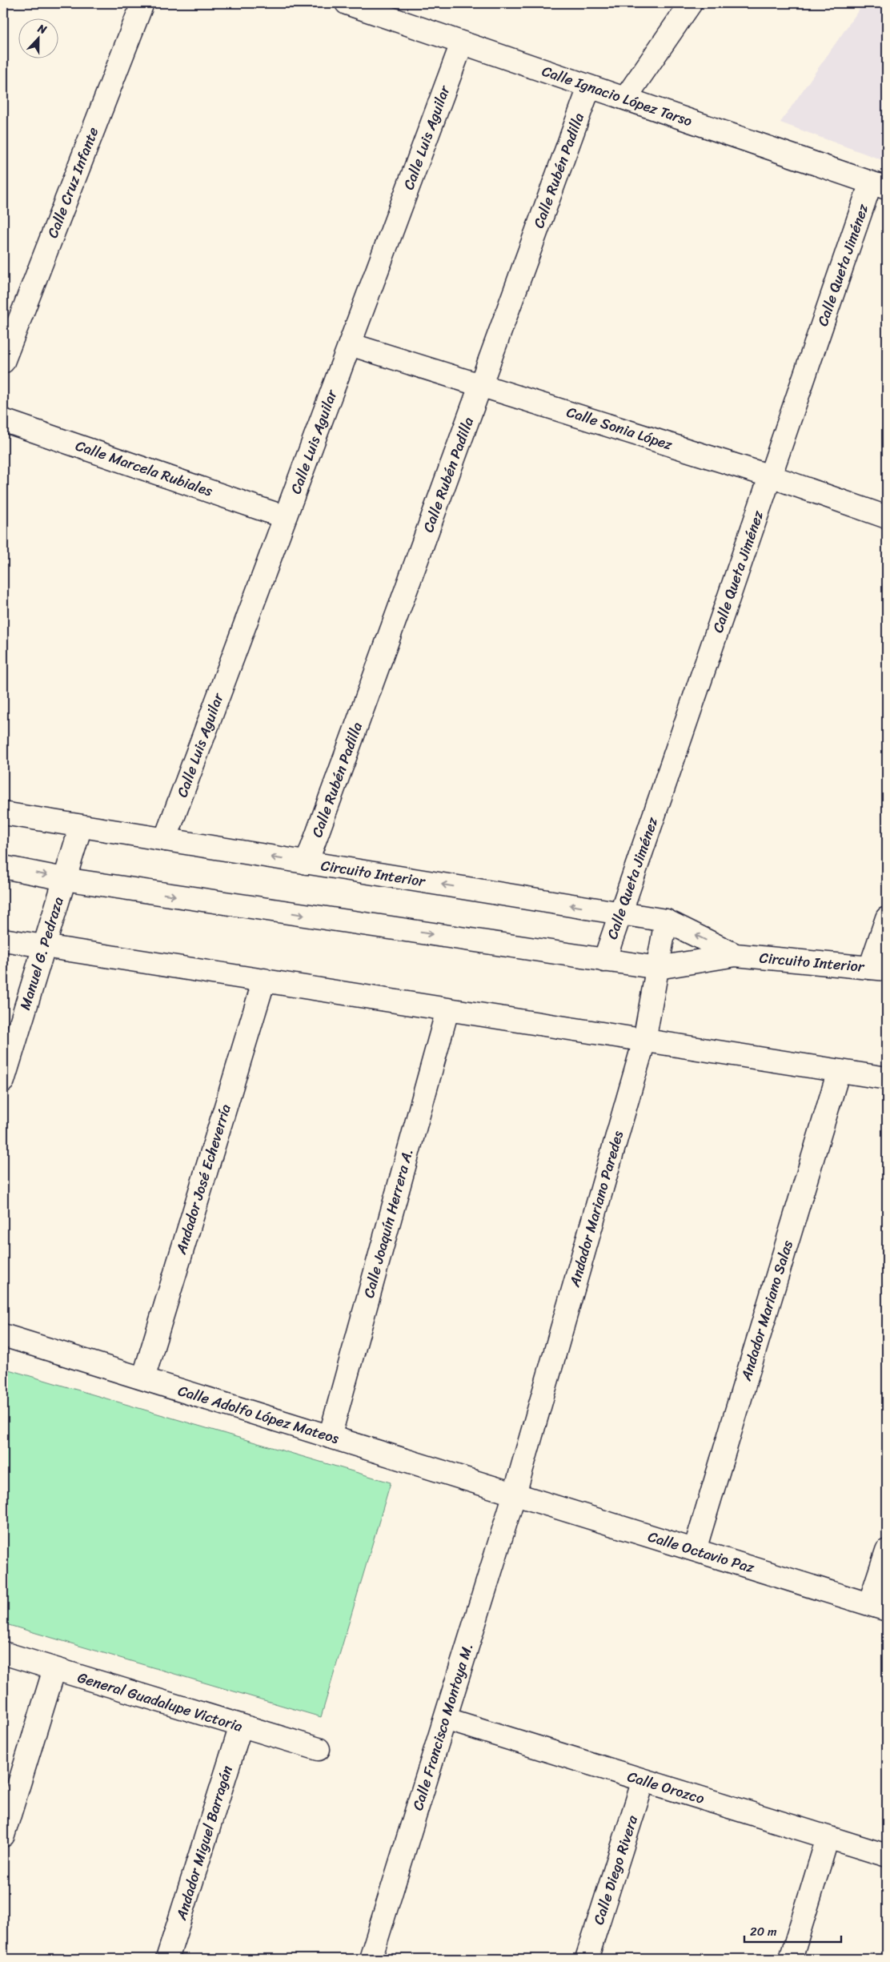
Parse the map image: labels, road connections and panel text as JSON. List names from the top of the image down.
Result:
{
  "streets": {
    "street": [
      "Calle Ignacio López Tarso",
      "Calle Luis Aguilar",
      "Calle Rubén Padilla",
      "Calle Cruz Infante",
      "Calle Queta Jiménez",
      "Calle Sonia López",
      "Calle Marcela Rubiales",
      "Circuito Interior",
      "Manuel G. Pedraza",
      "Andador José Echeverría",
      "Andador Mariano Paredes",
      "Calle Joaquín Herrera A.",
      "Andador Mariano Salas",
      "Calle Adolfo López Mateos",
      "Calle Octavio Paz",
      "General Guadalupe Victoria",
      "Calle Francisco Montoya M.",
      "Calle Orozco",
      "Andador Miguel Barragán",
      "Calle Diego Rivera"
    ]
  },
  "crossings": [
    ["Calle Ignacio López Tarso", "Calle Luis Aguilar"],
    ["Calle Ignacio López Tarso", "Calle Rubén Padilla"],
    ["Calle Ignacio López Tarso", "Calle Queta Jiménez"],
    ["Calle Luis Aguilar", "Calle Sonia López"],
    ["Calle Luis Aguilar", "Calle Marcela Rubiales"],
    ["Calle Luis Aguilar", "Circuito Interior"],
    ["Calle Rubén Padilla", "Calle Sonia López"],
    ["Calle Rubén Padilla", "Circuito Interior"],
    ["Calle Queta Jiménez", "Calle Sonia López"],
    ["Calle Queta Jiménez", "Circuito Interior"],
    ["Circuito Interior", "Manuel G. Pedraza"],
    ["Circuito Interior", "Andador Mariano Paredes"],
    ["Andador José Echeverría", "Calle Adolfo López Mateos"],
    ["Andador Mariano Paredes", "Calle Adolfo López Mateos"],
    ["Andador Mariano Paredes", "Calle Octavio Paz"],
    ["Andador Mariano Paredes", "Calle Francisco Montoya M."],
    ["Calle Joaquín Herrera A.", "Calle Adolfo López Mateos"],
    ["Andador Mariano Salas", "Calle Octavio Paz"],
    ["Calle Adolfo López Mateos", "Calle Octavio Paz"],
    ["Calle Adolfo López Mateos", "Calle Francisco Montoya M."],
    ["Calle Octavio Paz", "Calle Francisco Montoya M."],
    ["General Guadalupe Victoria", "Andador Miguel Barragán"],
    ["Calle Francisco Montoya M.", "Calle Orozco"],
    ["Calle Orozco", "Calle Diego Rivera"]
  ],
  "scale_bar": "20 m",
  "north": "top"
}
